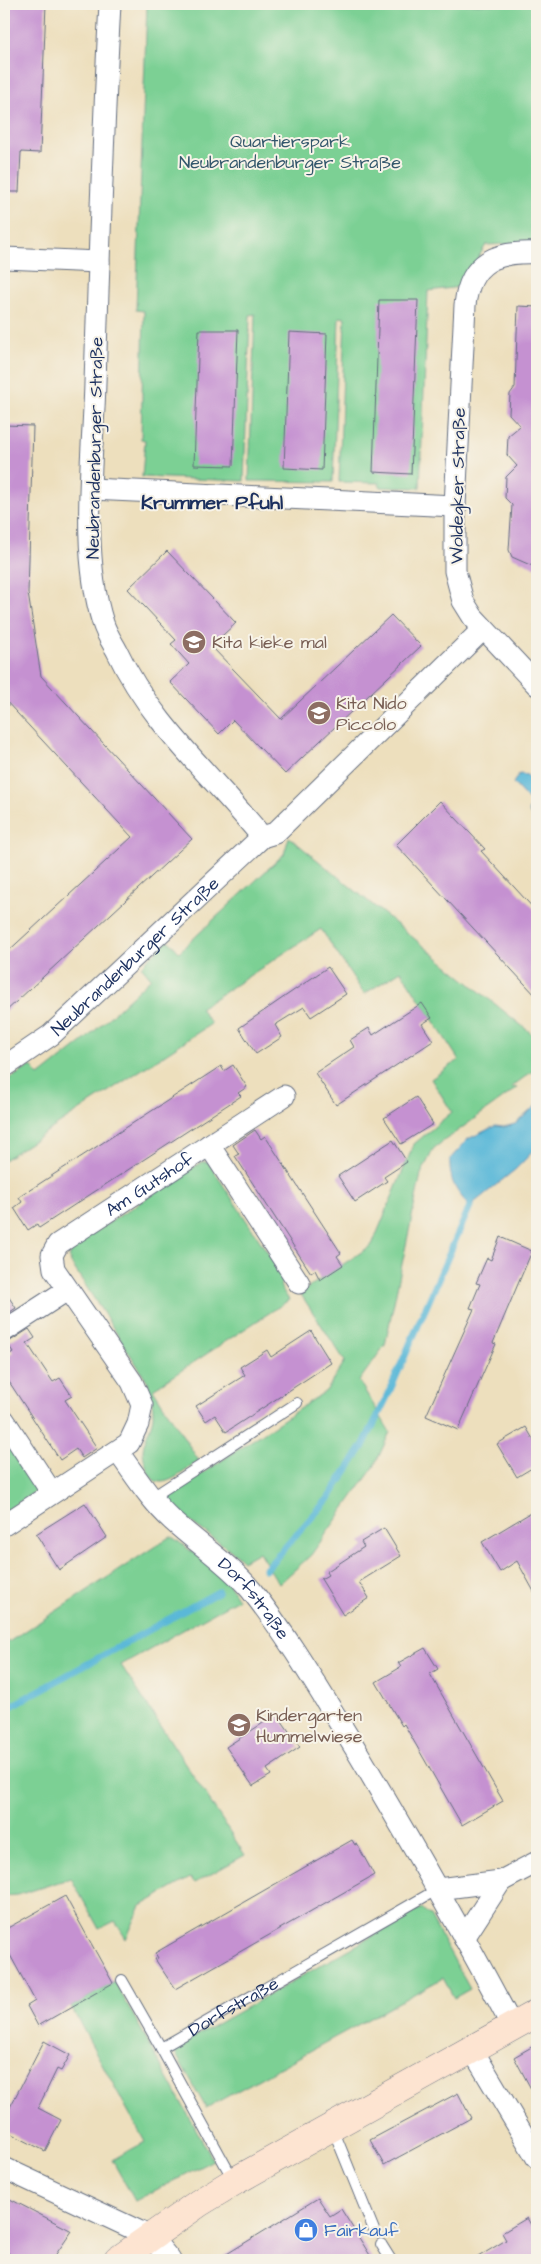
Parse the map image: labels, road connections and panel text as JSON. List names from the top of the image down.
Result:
{
  "streets": {
    "street": [
      "Neubrandenburger Straße",
      "Woldegker Straße",
      "Am Gutshof",
      "Dorfstraße"
    ]
  },
  "crossings": [
    ["Neubrandenburger Straße", "Woldegker Straße"]
  ],
  "districts": ["Krummer Pfuhl"],
  "parks": ["Quartierspark Neubrandenburger Straße"],
  "places": {
    "school or university": ["Kita kieke mal", "Kita Nido Piccolo", "Kindergarten Hummelwiese"],
    "shop": ["Fairkauf"]
  }
}
